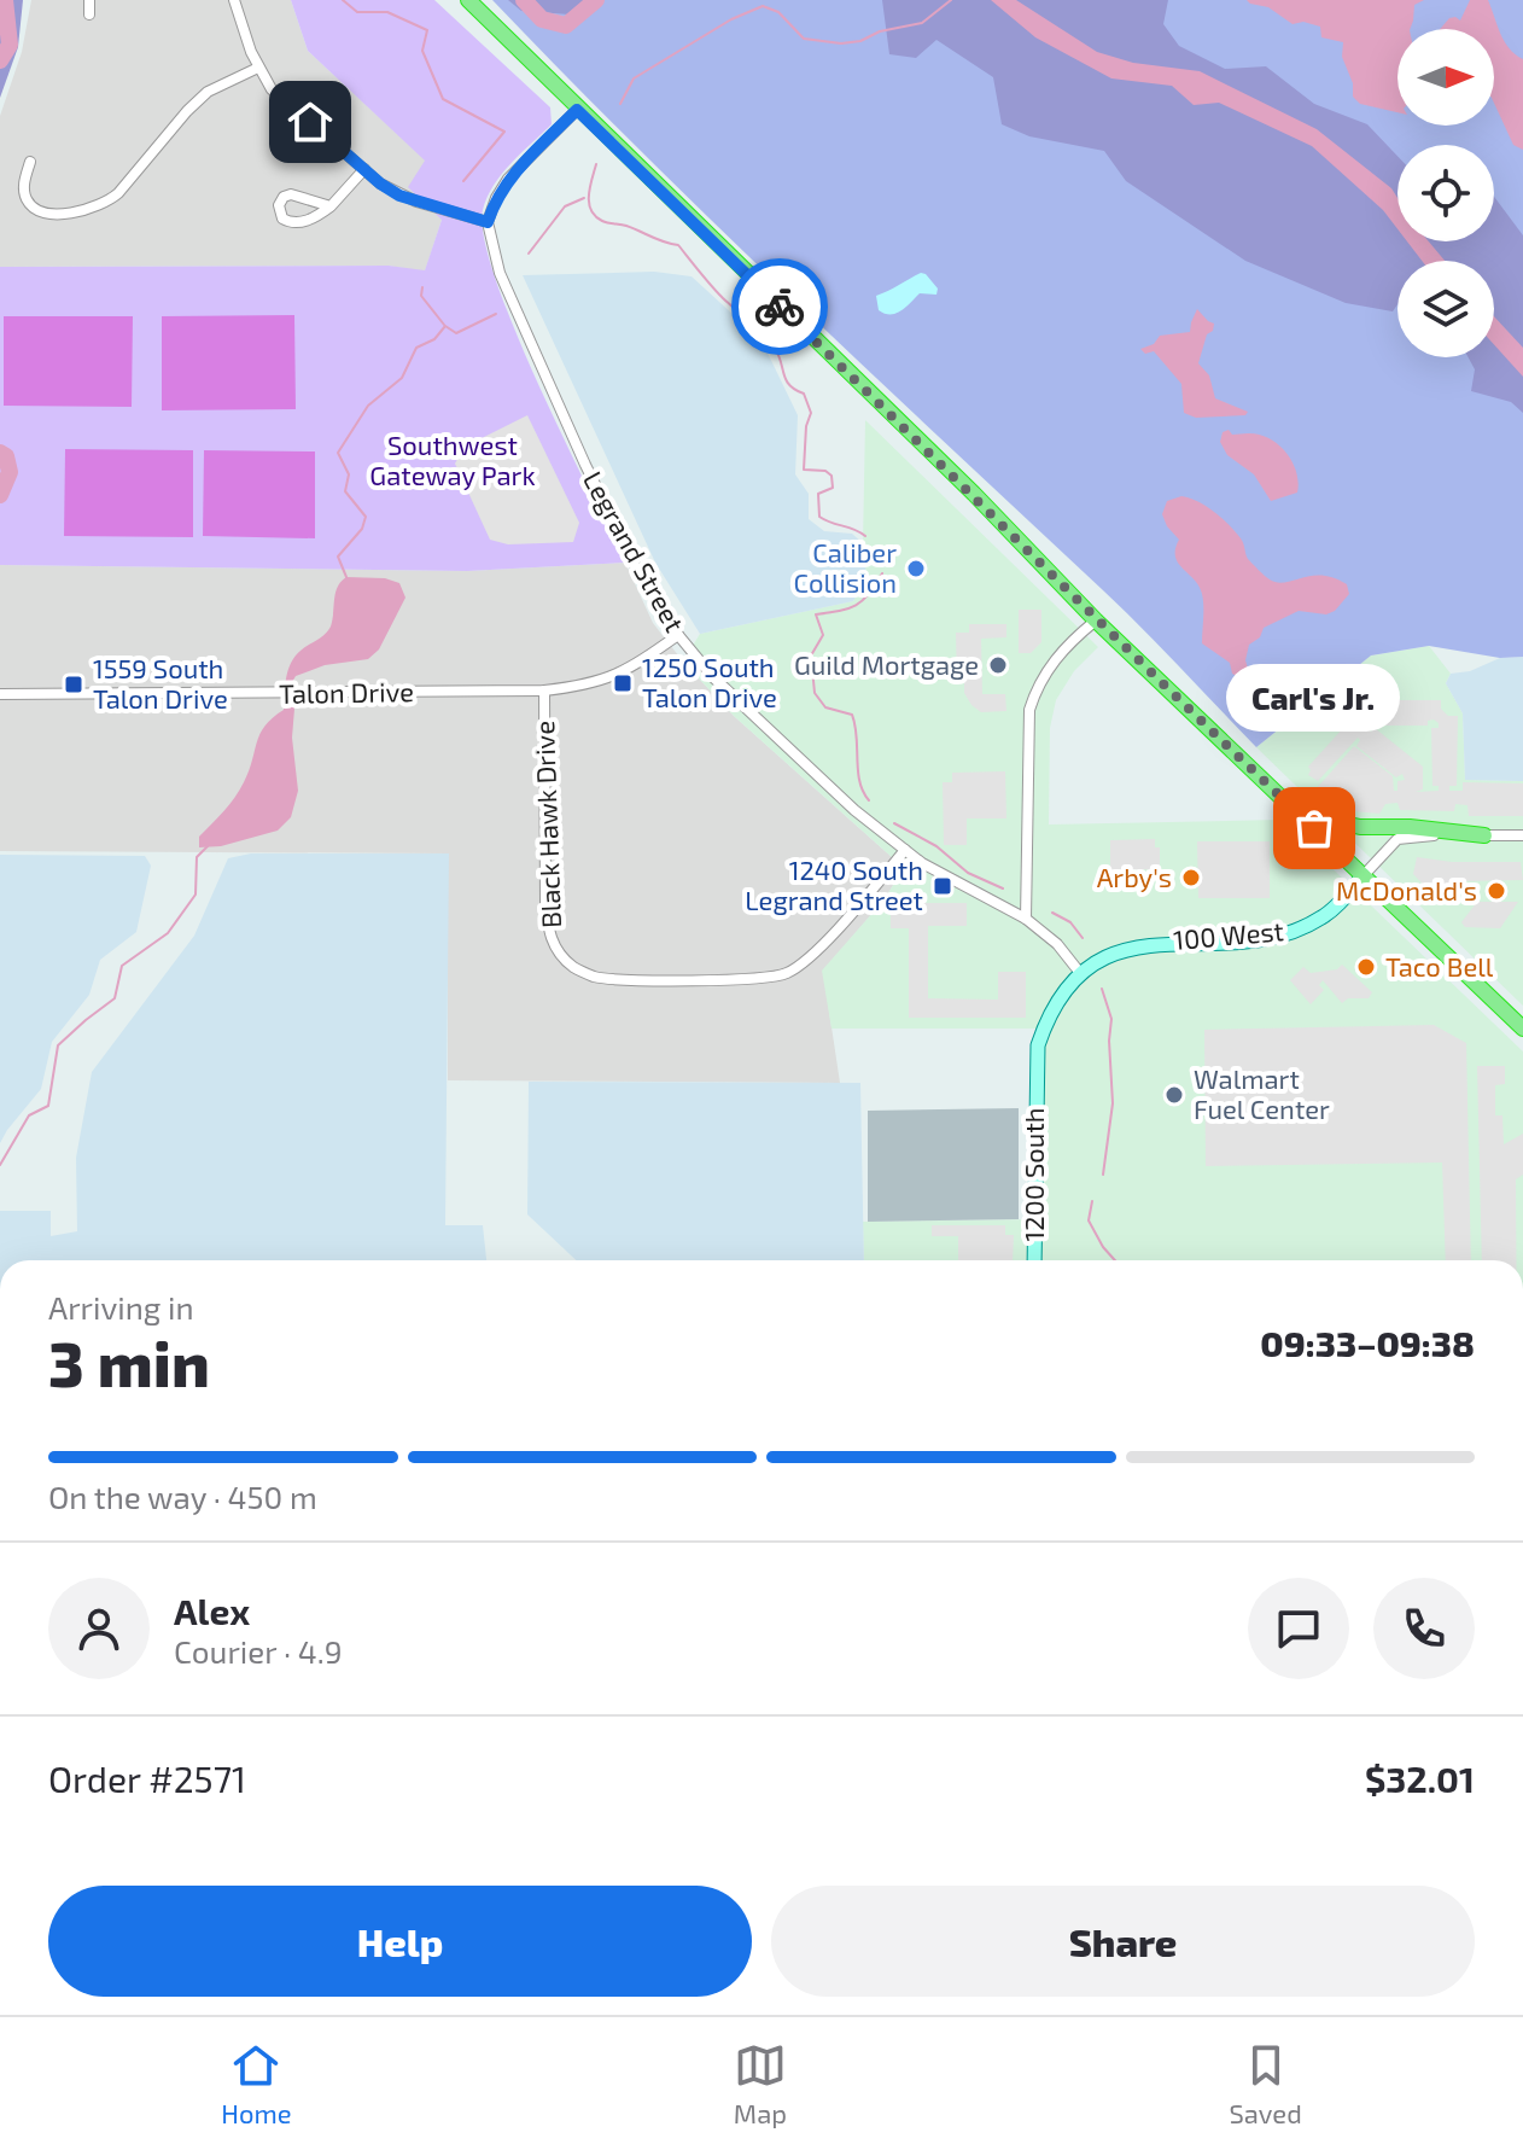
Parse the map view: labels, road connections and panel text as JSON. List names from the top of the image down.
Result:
{
  "streets": {
    "main road": ["100 West", "1200 South"],
    "street": ["Legrand Street", "Talon Drive", "Black Hawk Drive"]
  },
  "crossings": [
    ["Legrand Street", "Talon Drive"],
    ["Legrand Street", "Black Hawk Drive"],
    ["Legrand Street", "100 West"],
    ["Talon Drive", "Black Hawk Drive"],
    ["100 West", "1200 South"]
  ],
  "parks": ["Southwest Gateway Park"],
  "places": {
    "other": [
      "Caliber Collision",
      "Guild Mortgage",
      "Carl's Jr.",
      "Arby's",
      "McDonald's",
      "Taco Bell",
      "Walmart Fuel Center"
    ],
    "transit": ["1250 South Talon Drive", "1559 South Talon Drive", "1240 South Legrand Street"]
  },
  "north": "right",
  "page": {
    "bubble": "Carl's Jr.",
    "heading": ["3 min", "Arriving in", "09:33–09:38"],
    "panel": [
      "Alex",
      "Courier · 4.9",
      "Order #2571",
      "$32.01"
    ],
    "bar": "On the way · 450 m",
    "buttons": ["Help", "Share"],
    "tabs": ["Home", "Map", "Saved"]
  }
}
